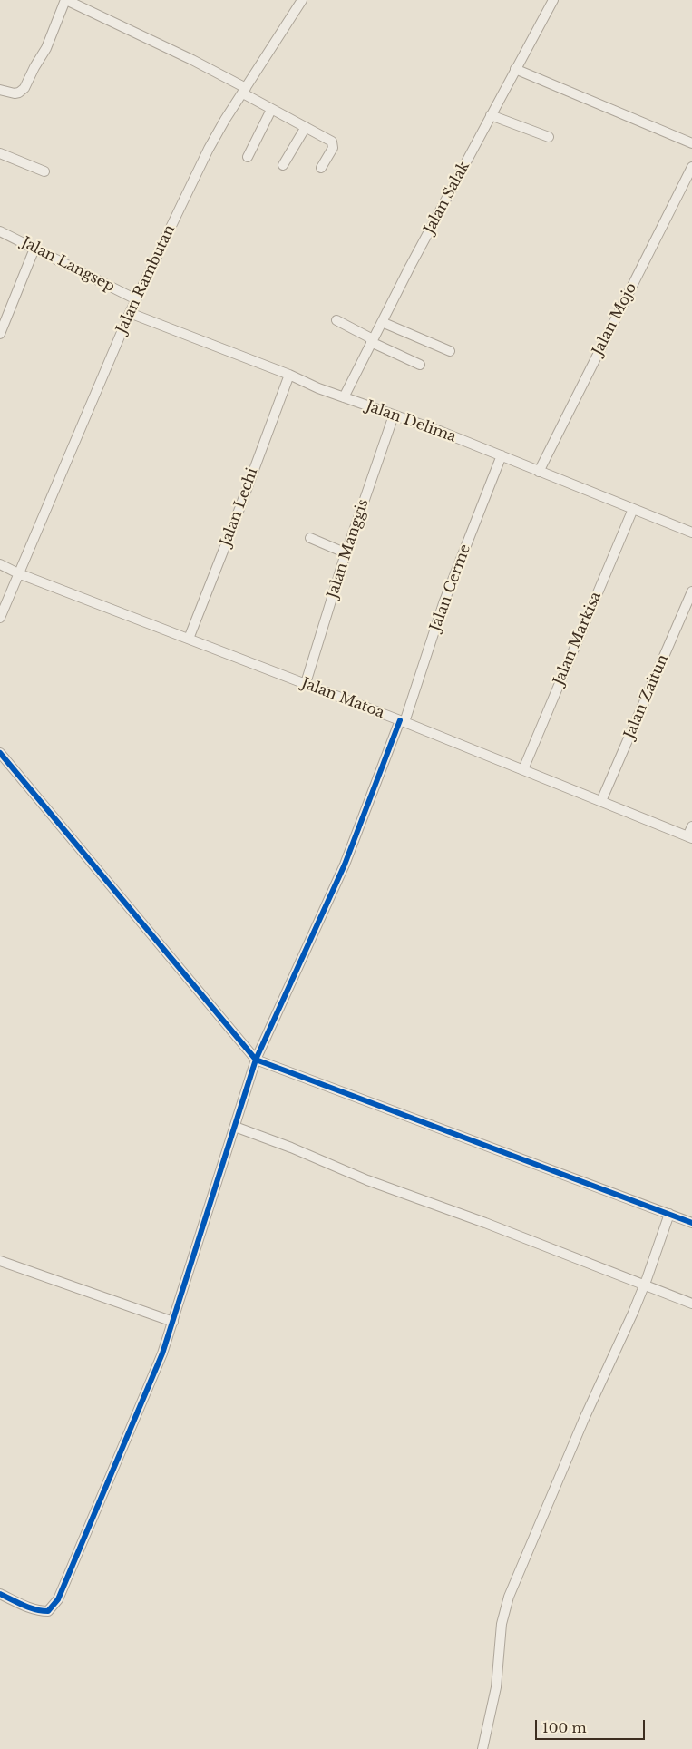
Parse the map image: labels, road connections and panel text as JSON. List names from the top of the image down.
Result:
{
  "streets": {
    "street": [
      "Jalan Salak",
      "Jalan Langsep",
      "Jalan Rambutan",
      "Jalan Mojo",
      "Jalan Delima",
      "Jalan Lechi",
      "Jalan Manggis",
      "Jalan Cerme",
      "Jalan Markisa",
      "Jalan Zaitun",
      "Jalan Matoa"
    ]
  },
  "crossings": [
    ["Jalan Salak", "Jalan Delima"],
    ["Jalan Langsep", "Jalan Rambutan"],
    ["Jalan Rambutan", "Jalan Delima"],
    ["Jalan Rambutan", "Jalan Matoa"],
    ["Jalan Mojo", "Jalan Delima"],
    ["Jalan Delima", "Jalan Lechi"],
    ["Jalan Delima", "Jalan Manggis"],
    ["Jalan Delima", "Jalan Cerme"],
    ["Jalan Delima", "Jalan Markisa"],
    ["Jalan Lechi", "Jalan Matoa"],
    ["Jalan Manggis", "Jalan Matoa"],
    ["Jalan Cerme", "Jalan Matoa"],
    ["Jalan Markisa", "Jalan Matoa"],
    ["Jalan Zaitun", "Jalan Matoa"]
  ],
  "scale_bar": "100 m"
}
